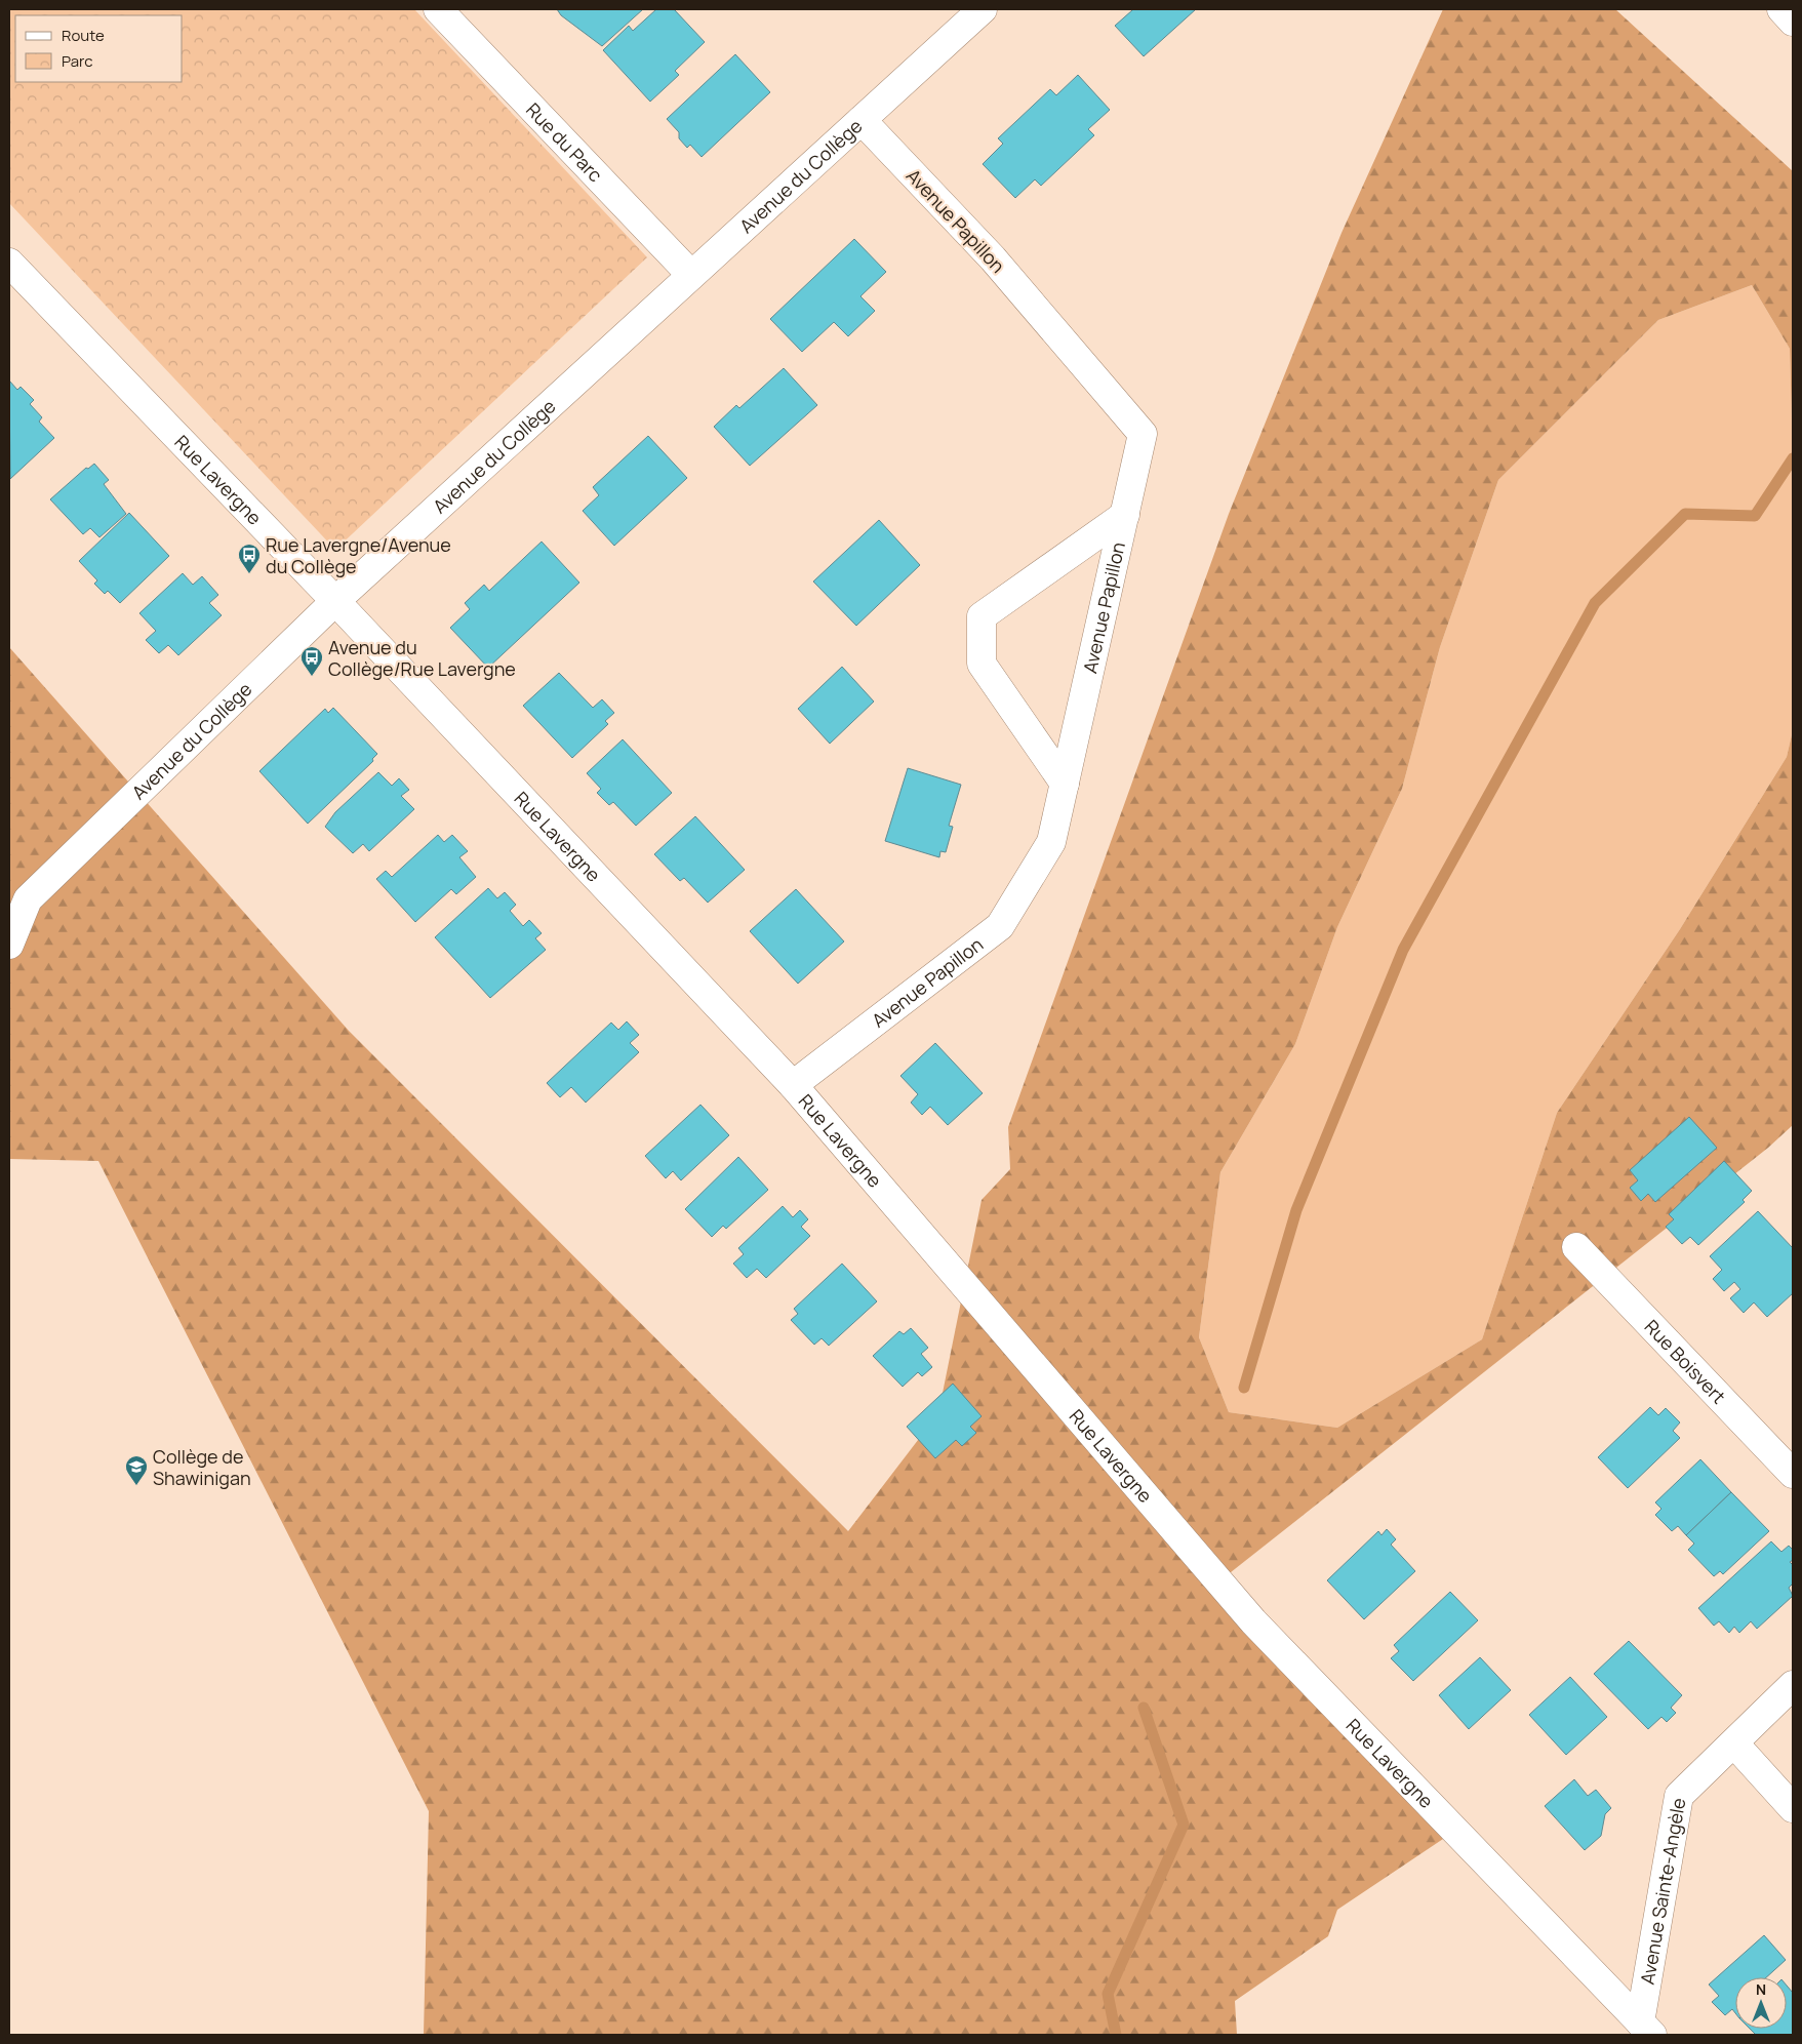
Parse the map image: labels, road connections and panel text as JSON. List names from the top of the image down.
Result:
{
  "streets": {
    "street": [
      "Rue du Parc",
      "Avenue du Collège",
      "Avenue Papillon",
      "Rue Lavergne",
      "Rue Boisvert",
      "Avenue Sainte-Angèle"
    ]
  },
  "crossings": [
    ["Rue du Parc", "Avenue du Collège"],
    ["Avenue du Collège", "Avenue Papillon"],
    ["Avenue du Collège", "Rue Lavergne"],
    ["Avenue Papillon", "Rue Lavergne"],
    ["Rue Lavergne", "Avenue Sainte-Angèle"]
  ],
  "places": {
    "bus stop": ["Rue Lavergne/Avenue du Collège", "Avenue du Collège/Rue Lavergne"],
    "school or university": ["Collège de Shawinigan"]
  },
  "legend": ["Route", "Parc"],
  "north": "top"
}
